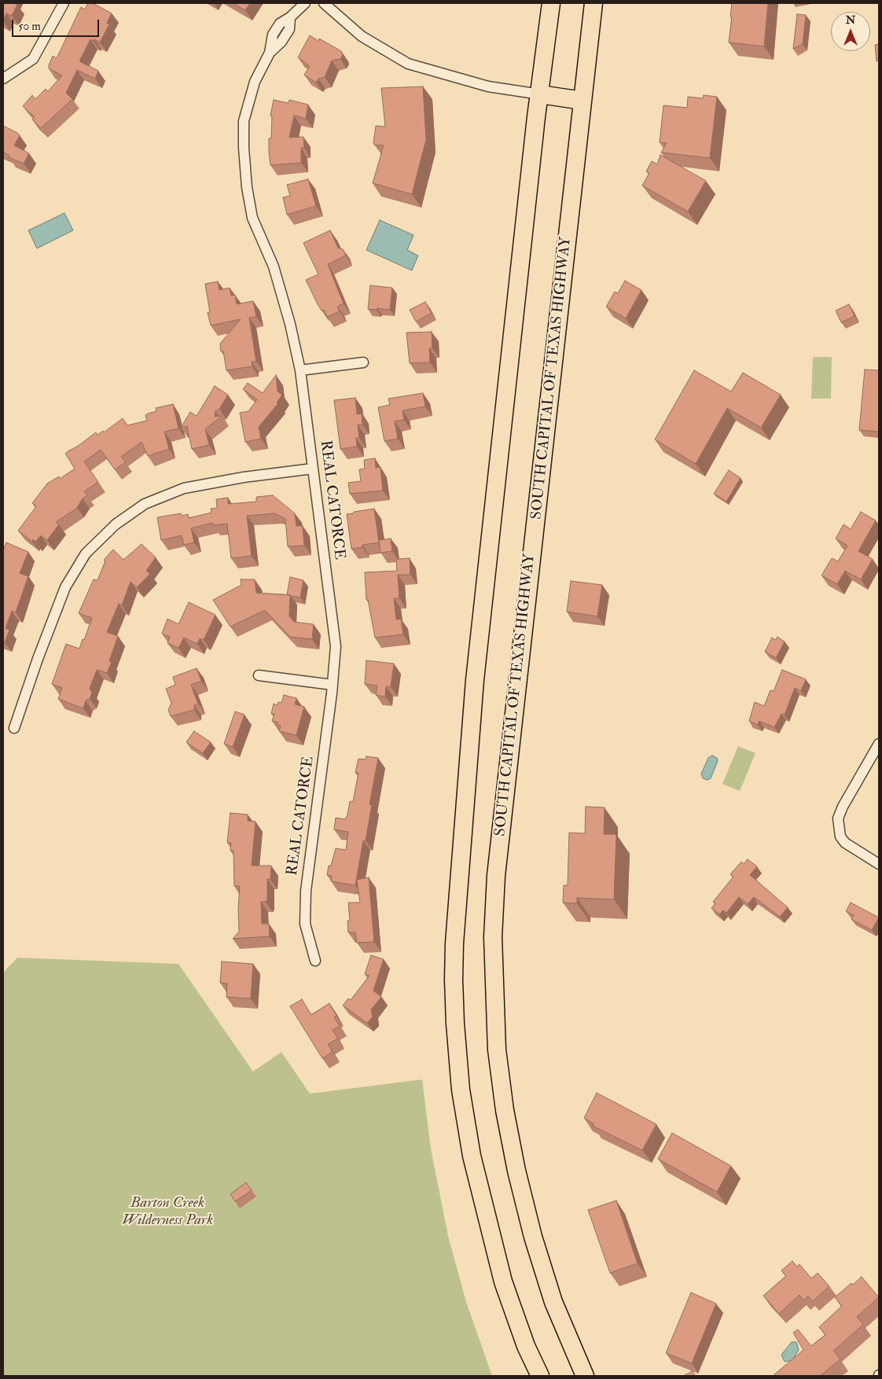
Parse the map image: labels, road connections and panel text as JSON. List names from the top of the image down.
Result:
{
  "streets": {
    "highway": ["SOUTH CAPITAL OF TEXAS HIGHWAY"],
    "street": ["REAL CATORCE"]
  },
  "parks": ["Barton Creek Wilderness Park"],
  "scale_bar": "50 m",
  "north": "top"
}
